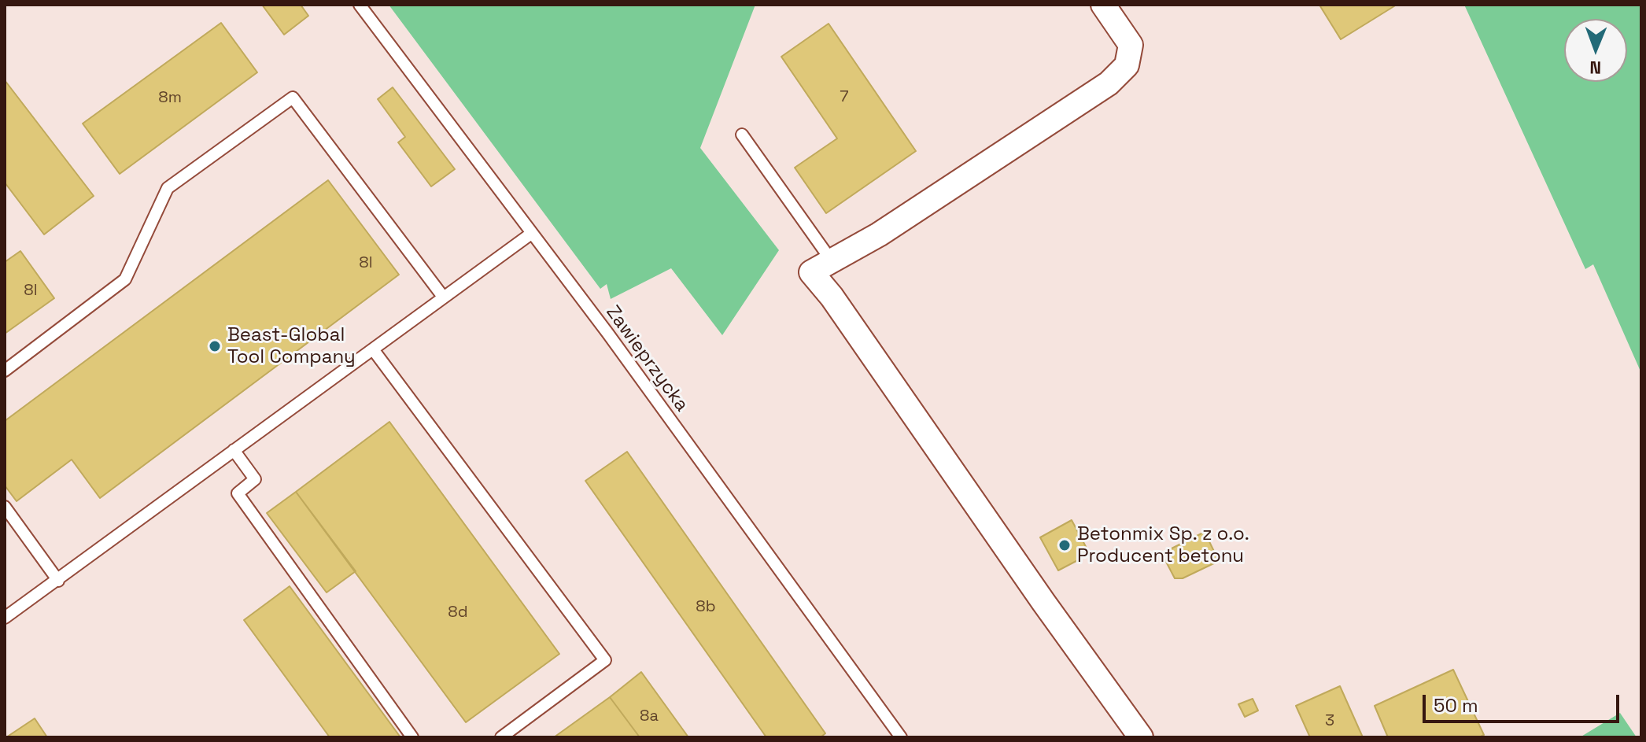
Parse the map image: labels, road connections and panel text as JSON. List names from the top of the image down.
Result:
{
  "streets": {
    "lane": ["Zawieprzycka"]
  },
  "places": ["Beast-Global Tool Company", "Betonmix Sp. z o.o. Producent betonu"],
  "house_numbers": [
    "7",
    "8m",
    "8l",
    "8l",
    "8b",
    "8d",
    "8a",
    "3"
  ],
  "scale_bar": "50 m",
  "north": "bottom"
}
